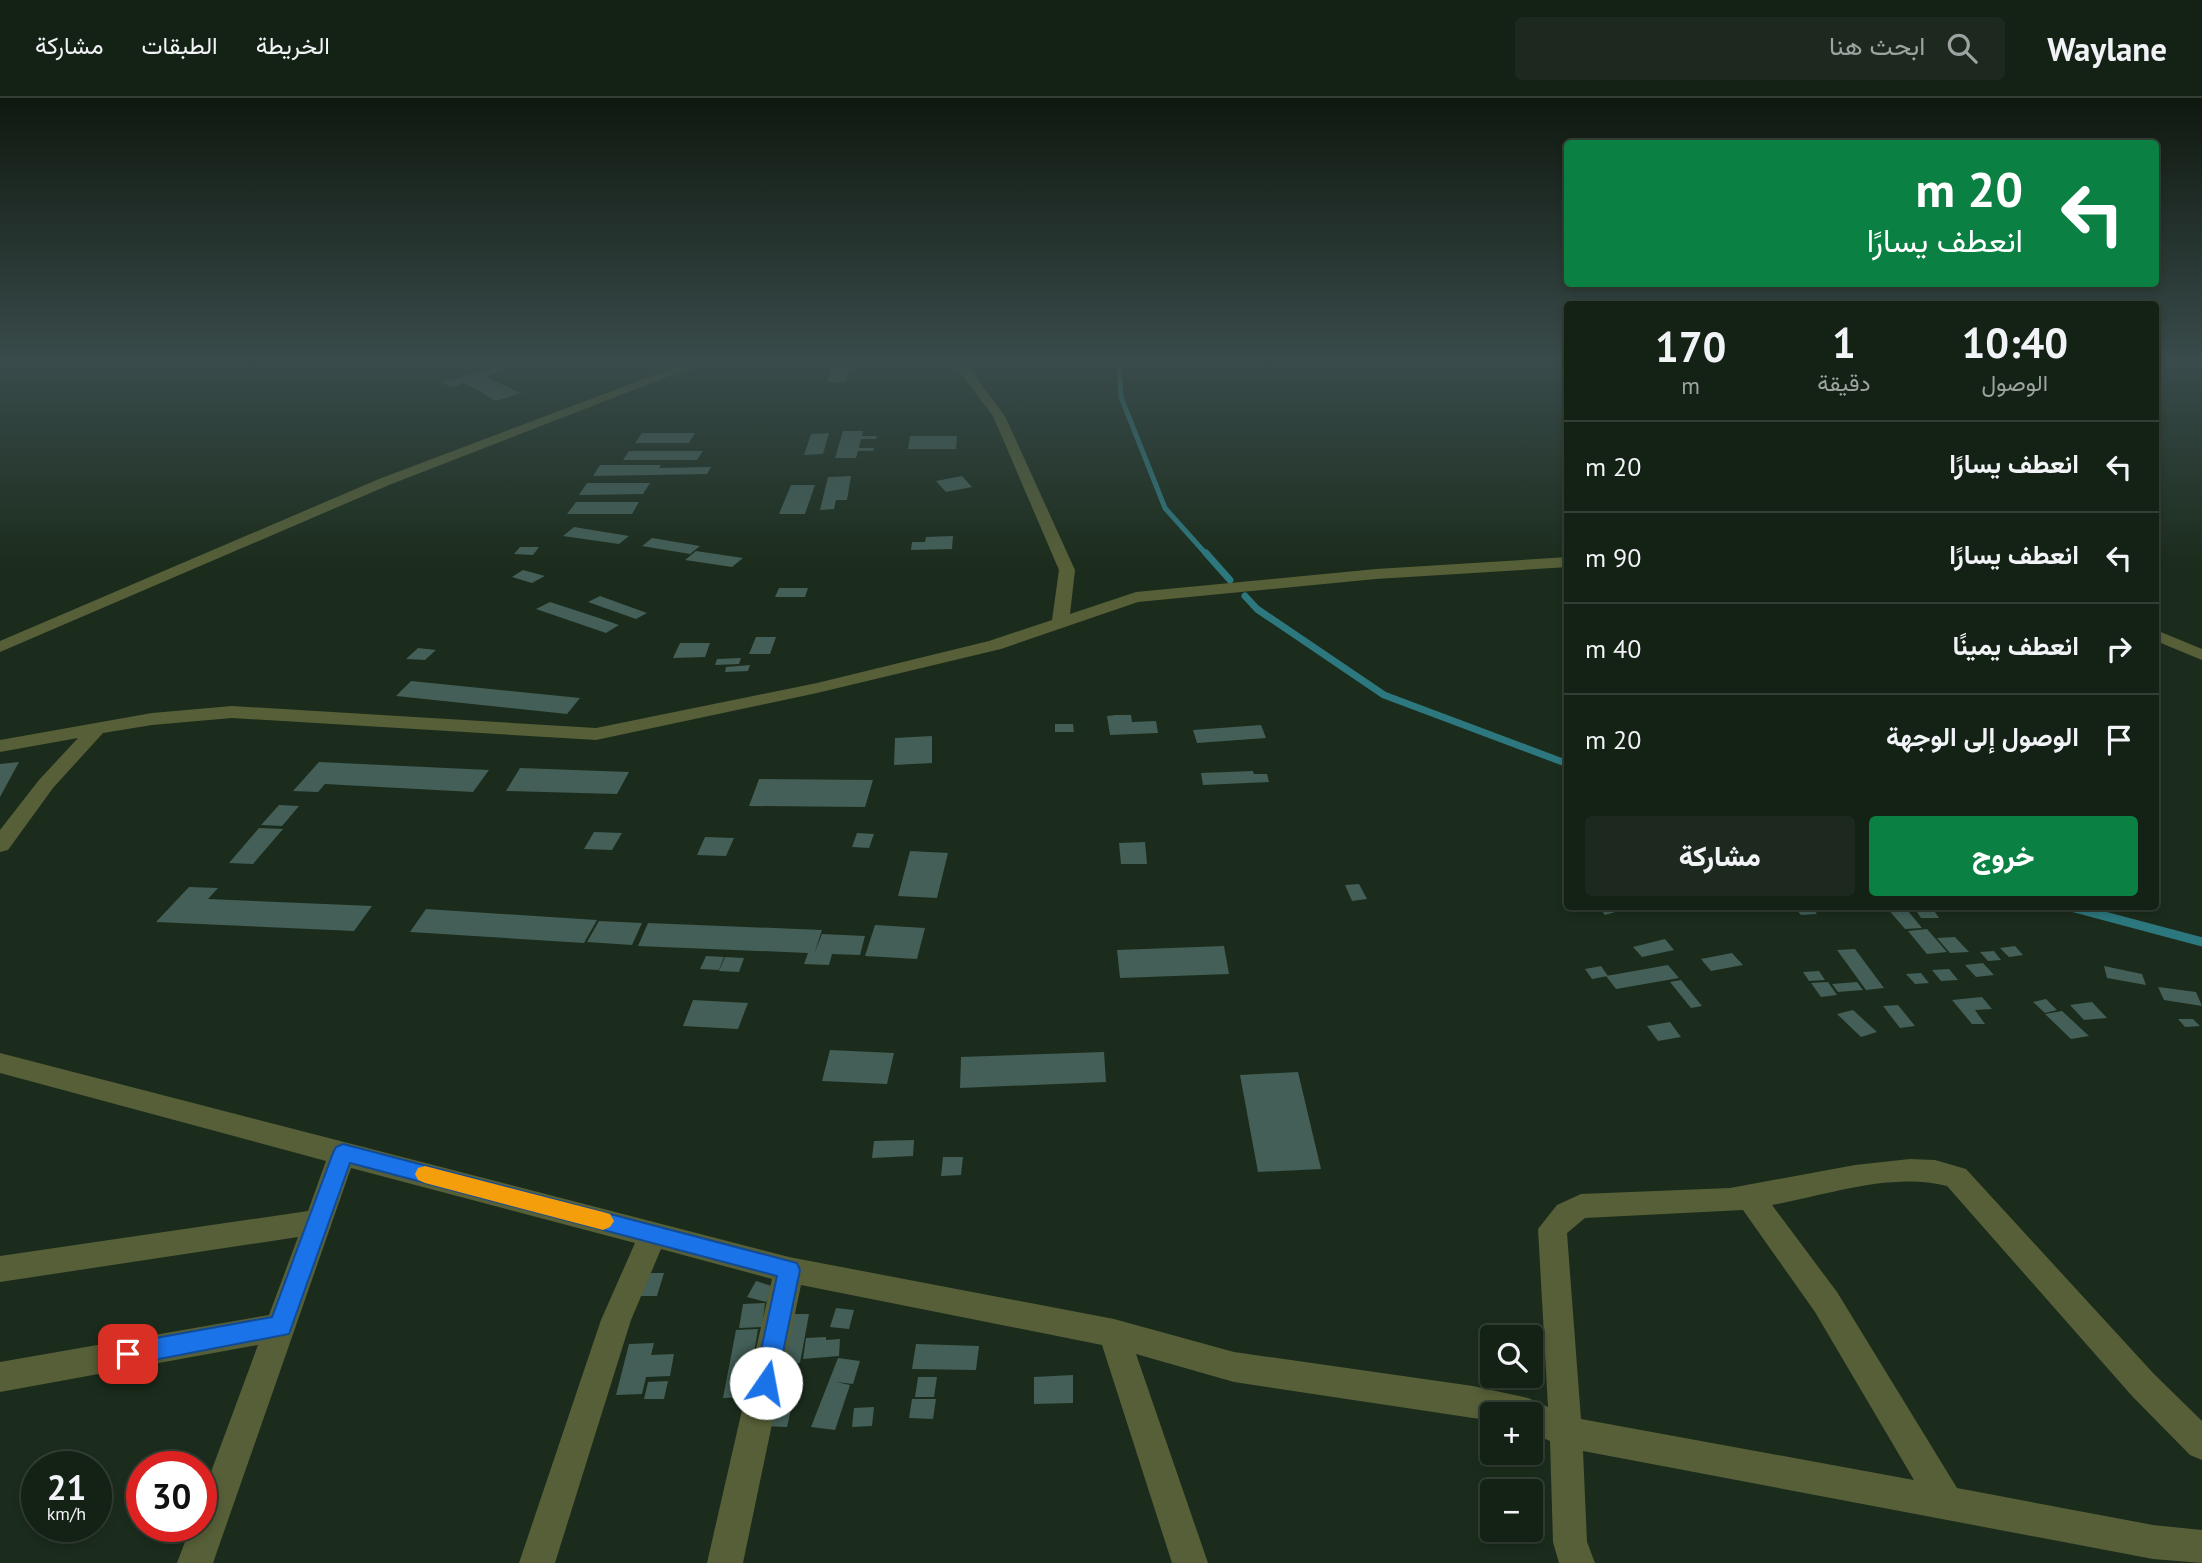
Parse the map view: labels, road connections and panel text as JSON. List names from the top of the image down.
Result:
{
  "page": {
    "header": "Waylane",
    "search": "ابحث هنا",
    "nav": ["الخريطة", "الطبقات", "مشاركة"],
    "turn": ["20 m", "انعطف يسارًا"],
    "eta": [
      "10:40",
      "الوصول",
      "1",
      "دقيقة",
      "170",
      "m"
    ],
    "list": [
      {
        "name": "انعطف يسارًا",
        "value": "20 m"
      },
      {
        "name": "انعطف يسارًا",
        "value": "90 m"
      },
      {
        "name": "انعطف يمينًا",
        "value": "40 m"
      },
      {
        "name": "الوصول إلى الوجهة",
        "value": "20 m"
      }
    ],
    "buttons": ["خروج", "مشاركة"],
    "map_buttons": ["+", "−"],
    "speed": "21 km/h",
    "limit": "30"
  }
}
